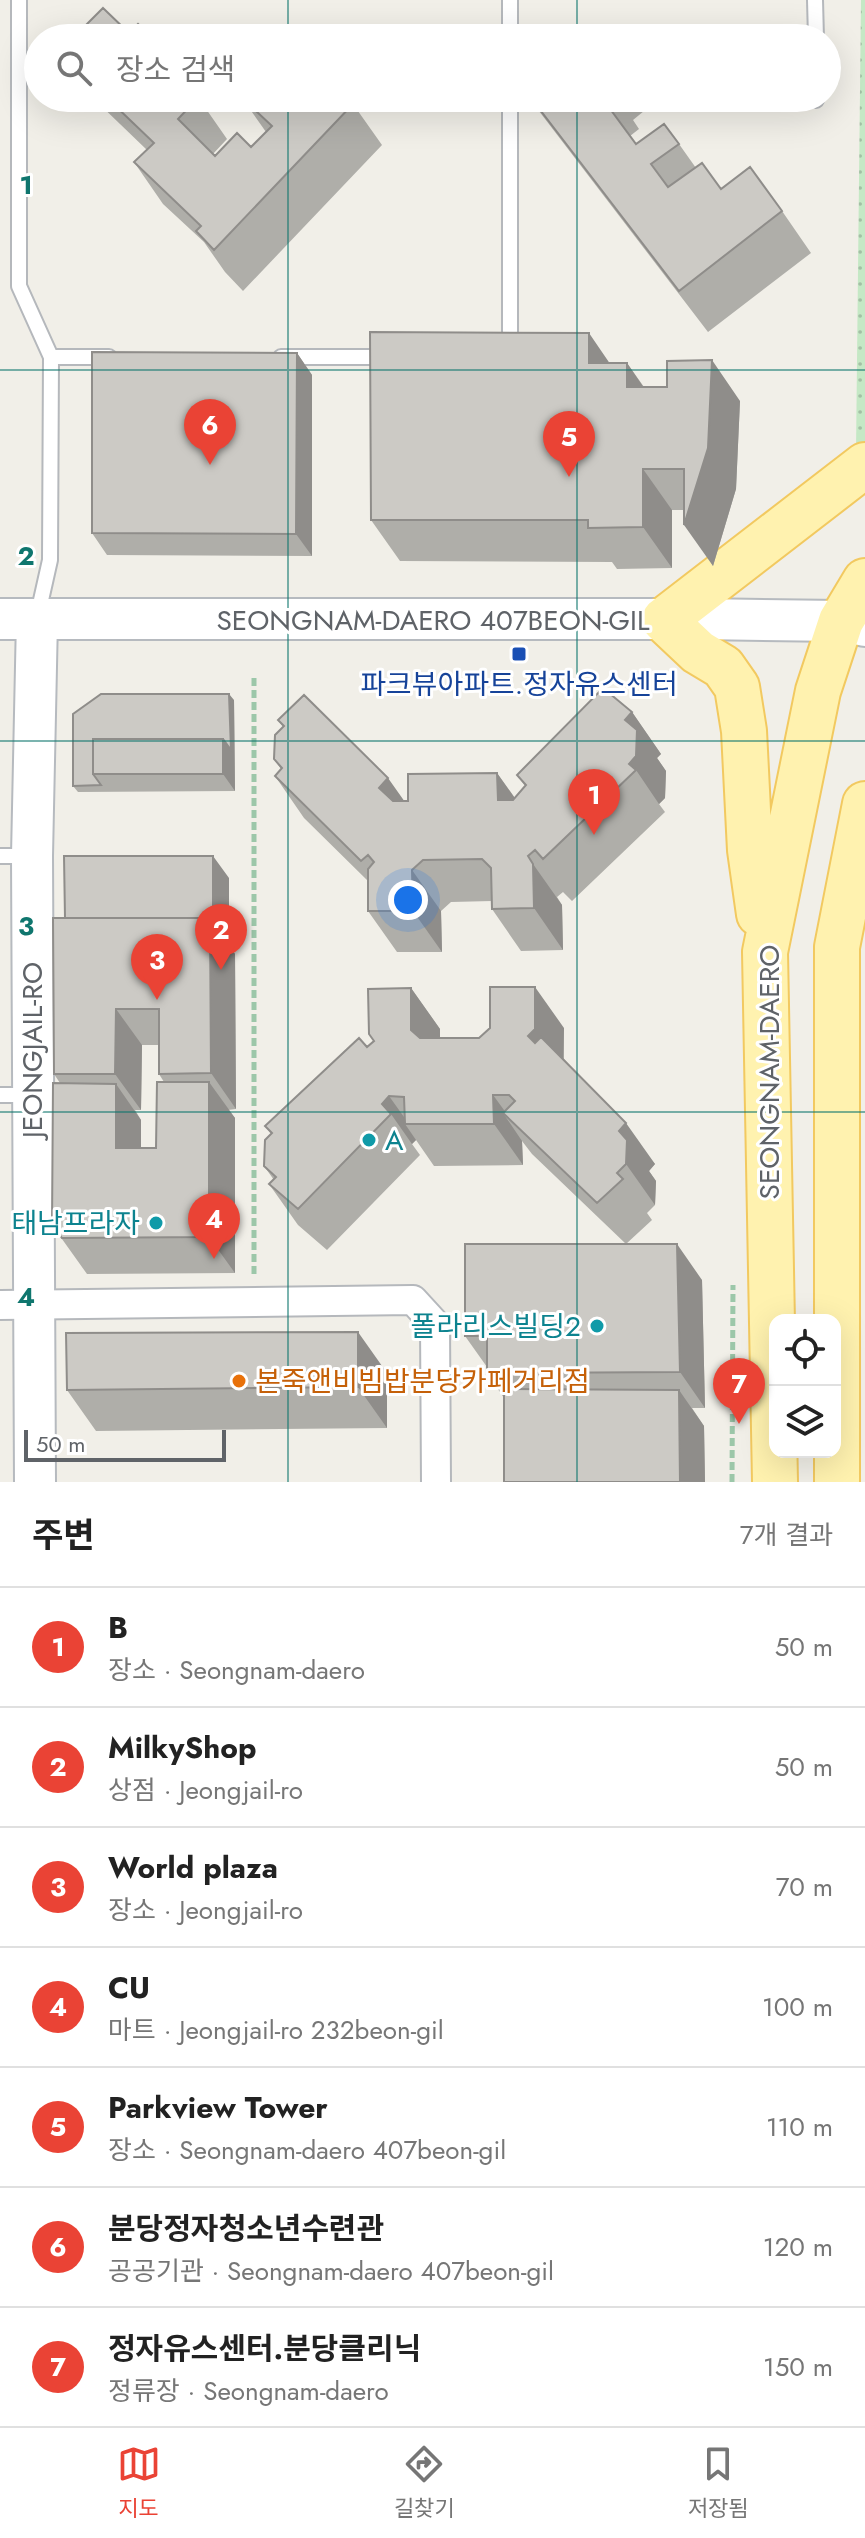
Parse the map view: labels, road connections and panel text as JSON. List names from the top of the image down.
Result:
{
  "streets": {
    "main road": ["SEONGNAM-DAERO"],
    "street": ["SEONGNAM-DAERO 407BEON-GIL", "JEONGJAIL-RO"]
  },
  "crossings": [
    ["SEONGNAM-DAERO 407BEON-GIL", "JEONGJAIL-RO"],
    ["SEONGNAM-DAERO 407BEON-GIL", "SEONGNAM-DAERO"]
  ],
  "places": {
    "transit": ["파크뷰아파트.정자유스센터"],
    "other": [
      "A",
      "태남프라자",
      "폴라리스빌딩2",
      "본죽앤비빔밥분당카페거리점"
    ]
  },
  "scale_bar": "50 m",
  "page": {
    "search": "장소 검색",
    "pins": [
      "6",
      "5",
      "1",
      "2",
      "3",
      "4",
      "7"
    ],
    "scale": "50 m",
    "heading": ["주변", "7개 결과"],
    "list": [
      {
        "mark": "1",
        "name": "B",
        "note": "장소 · Seongnam-daero",
        "value": "50 m"
      },
      {
        "mark": "2",
        "name": "MilkyShop",
        "note": "상점 · Jeongjail-ro",
        "value": "50 m"
      },
      {
        "mark": "3",
        "name": "World plaza",
        "note": "장소 · Jeongjail-ro",
        "value": "70 m"
      },
      {
        "mark": "4",
        "name": "CU",
        "note": "마트 · Jeongjail-ro 232beon-gil",
        "value": "100 m"
      },
      {
        "mark": "5",
        "name": "Parkview Tower",
        "note": "장소 · Seongnam-daero 407beon-gil",
        "value": "110 m"
      },
      {
        "mark": "6",
        "name": "분당정자청소년수련관",
        "note": "공공기관 · Seongnam-daero 407beon-gil",
        "value": "120 m"
      },
      {
        "mark": "7",
        "name": "정자유스센터.분당클리닉",
        "note": "정류장 · Seongnam-daero",
        "value": "150 m"
      }
    ],
    "nav": ["지도", "길찾기", "저장됨"]
  },
  "grid": {
    "rows": [
      "1",
      "2",
      "3",
      "4"
    ]
  }
}
